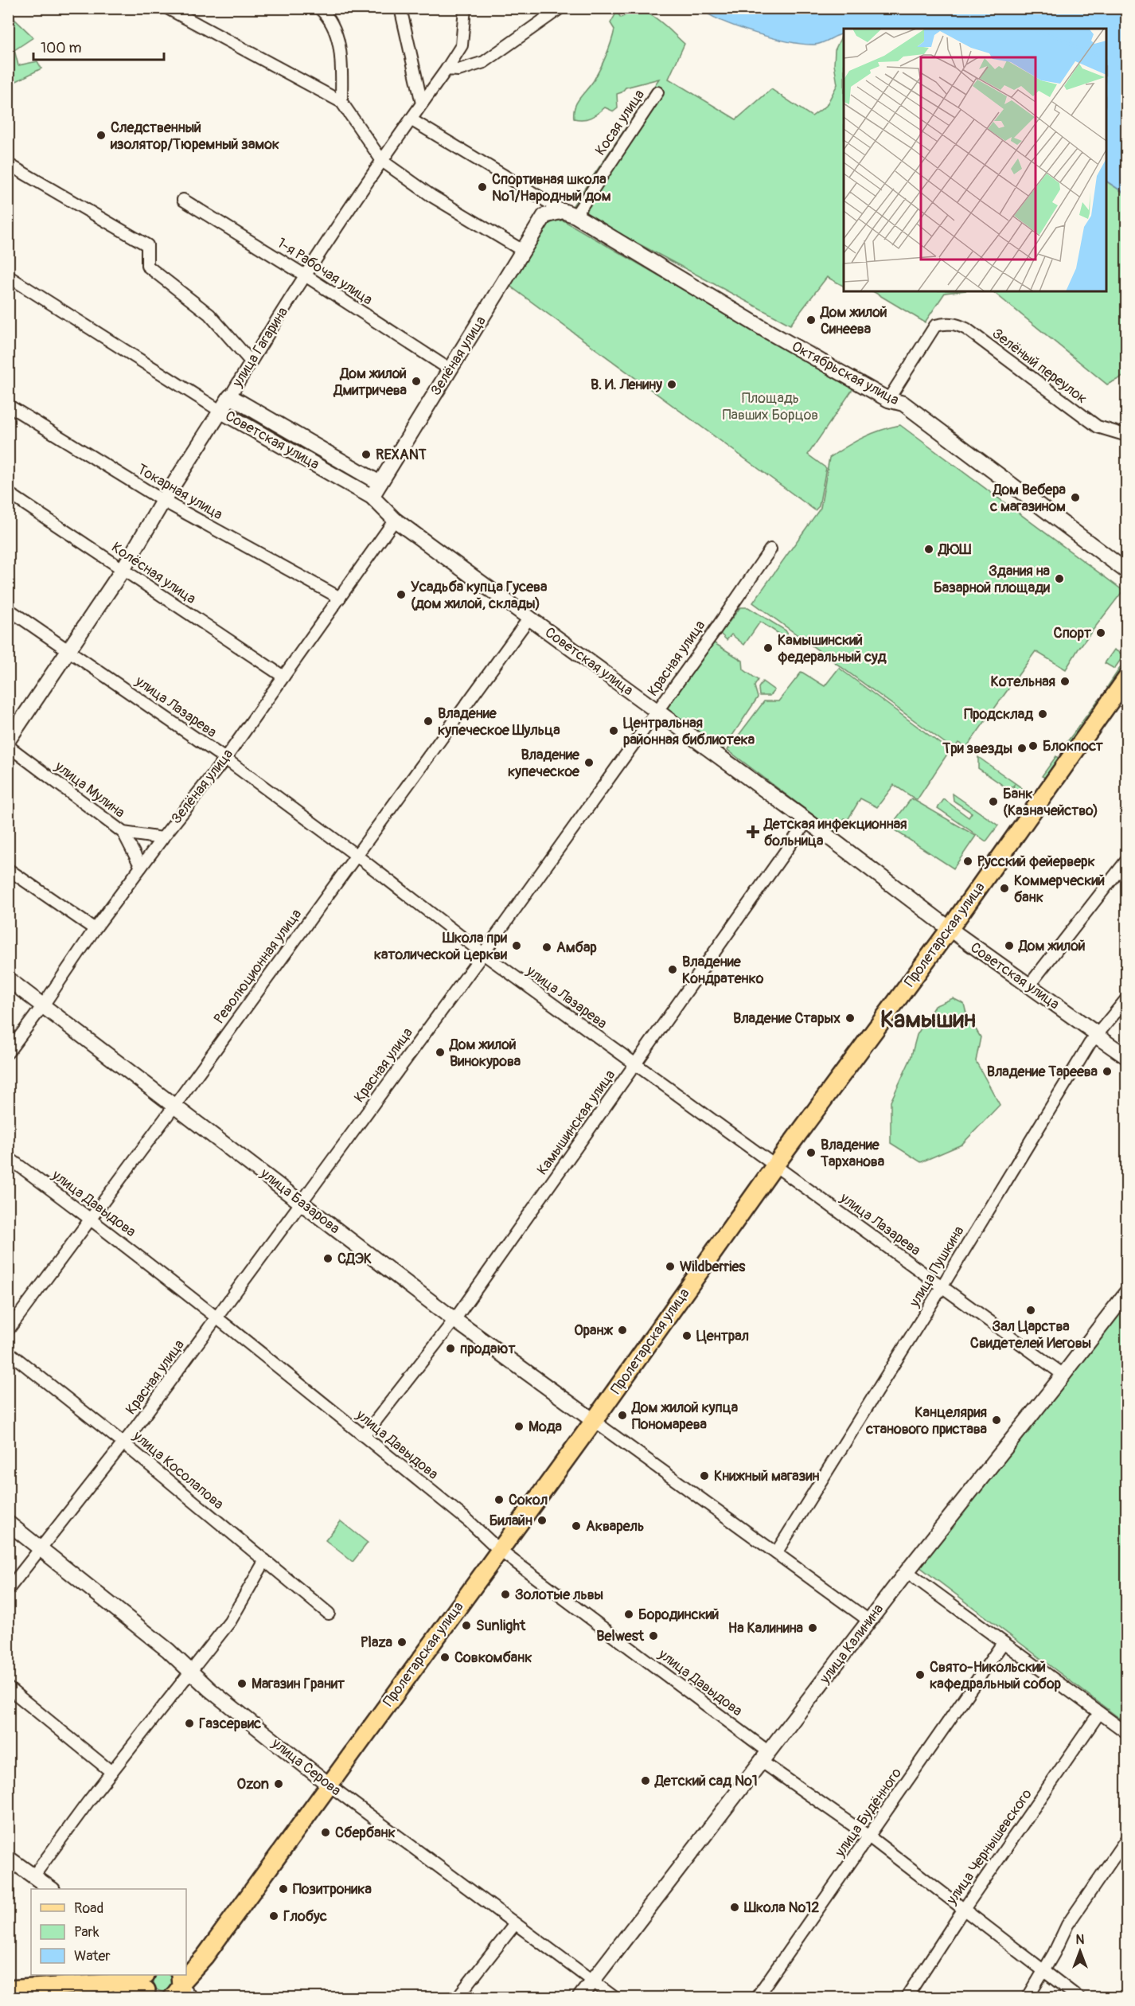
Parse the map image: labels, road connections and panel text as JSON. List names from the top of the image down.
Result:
{
  "streets": {
    "main road": ["Пролетарская улица"],
    "street": [
      "Косая улица",
      "1-я Рабочая улица",
      "улица Гагарина",
      "Зелёная улица",
      "Зелёный переулок",
      "Октябрьская улица",
      "Советская улица",
      "Токарная улица",
      "Колёсная улица",
      "Красная улица",
      "улица Лазарева",
      "улица Мулина",
      "Революционная улица",
      "Камышинская улица",
      "улица Базарова",
      "улица Давыдова",
      "улица Пушкина",
      "улица Косолапова",
      "улица Калинина",
      "улица Серова",
      "улица Будённого",
      "улица Чернышевского"
    ]
  },
  "crossings": [
    ["Косая улица", "Зелёная улица"],
    ["Косая улица", "Октябрьская улица"],
    ["1-я Рабочая улица", "улица Гагарина"],
    ["1-я Рабочая улица", "Зелёная улица"],
    ["улица Гагарина", "Советская улица"],
    ["улица Гагарина", "Токарная улица"],
    ["улица Гагарина", "Колёсная улица"],
    ["улица Гагарина", "улица Лазарева"],
    ["Зелёная улица", "Октябрьская улица"],
    ["Зелёная улица", "Советская улица"],
    ["Зелёная улица", "Токарная улица"],
    ["Зелёная улица", "Колёсная улица"],
    ["Зелёная улица", "улица Лазарева"],
    ["Зелёная улица", "улица Мулина"],
    ["Зелёная улица", "улица Базарова"],
    ["Зелёный переулок", "Октябрьская улица"],
    ["Советская улица", "Красная улица"],
    ["Советская улица", "Пролетарская улица"],
    ["Советская улица", "Революционная улица"],
    ["Советская улица", "Камышинская улица"],
    ["Советская улица", "улица Пушкина"],
    ["Красная улица", "улица Лазарева"],
    ["Красная улица", "улица Базарова"],
    ["Красная улица", "улица Давыдова"],
    ["Красная улица", "улица Косолапова"],
    ["Красная улица", "улица Серова"],
    ["улица Лазарева", "Пролетарская улица"],
    ["улица Лазарева", "Революционная улица"],
    ["улица Лазарева", "Камышинская улица"],
    ["улица Лазарева", "улица Пушкина"],
    ["улица Лазарева", "улица Калинина"],
    ["Пролетарская улица", "улица Базарова"],
    ["Пролетарская улица", "улица Давыдова"],
    ["Пролетарская улица", "улица Серова"],
    ["Революционная улица", "улица Базарова"],
    ["Революционная улица", "улица Давыдова"],
    ["Камышинская улица", "улица Базарова"],
    ["Камышинская улица", "улица Давыдова"],
    ["улица Давыдова", "улица Калинина"],
    ["улица Давыдова", "улица Будённого"],
    ["улица Давыдова", "улица Чернышевского"],
    ["улица Калинина", "улица Серова"]
  ],
  "districts": ["Камышин"],
  "parks": ["Площадь Павших Борцов"],
  "places": {
    "other": [
      "Следственный изолятор/Тюремный замок",
      "Спортивная школа №1/Народный дом",
      "Дом жилой Синеева",
      "Дом жилой Дмитричева",
      "В. И. Ленину",
      "REXANT",
      "Дом Вебера с магазином",
      "ДЮШ",
      "Здания на Базарной площади",
      "Усадьба купца Гусева (дом жилой, склады)",
      "Спорт",
      "Камышинский федеральный суд",
      "Котельная",
      "Продсклад",
      "Владение купеческое Шульца",
      "Центральная районная библиотека",
      "Блокпост",
      "Три звезды",
      "Владение купеческое",
      "Банк (Казначейство)",
      "Русский фейерверк",
      "Коммерческий банк",
      "Школа при католической церкви",
      "Дом жилой",
      "Амбар",
      "Владение Кондратенко",
      "Владение Старых",
      "Дом жилой Винокурова",
      "Владение Тареева",
      "Владение Тарханова",
      "СДЭК",
      "Wildberries",
      "Зал Царства Свидетелей Иеговы",
      "Оранж",
      "Централ",
      "продают",
      "Дом жилой купца Пономарева",
      "Канцелярия станового пристава",
      "Мода",
      "Книжный магазин",
      "Сокол",
      "Билайн",
      "Акварель",
      "Золотые львы",
      "Бородинский",
      "Sunlight",
      "На Калинина",
      "Belwest",
      "Plaza",
      "Совкомбанк",
      "Свято-Никольский кафедральный собор",
      "Магазин Гранит",
      "Газсервис",
      "Детский сад №1",
      "Ozon",
      "Сбербанк",
      "Позитроника",
      "Школа №12",
      "Глобус"
    ],
    "health": ["Детская инфекционная больница"]
  },
  "legend": ["Road", "Park", "Water"],
  "scale_bar": "100 m",
  "north": "top"
}
